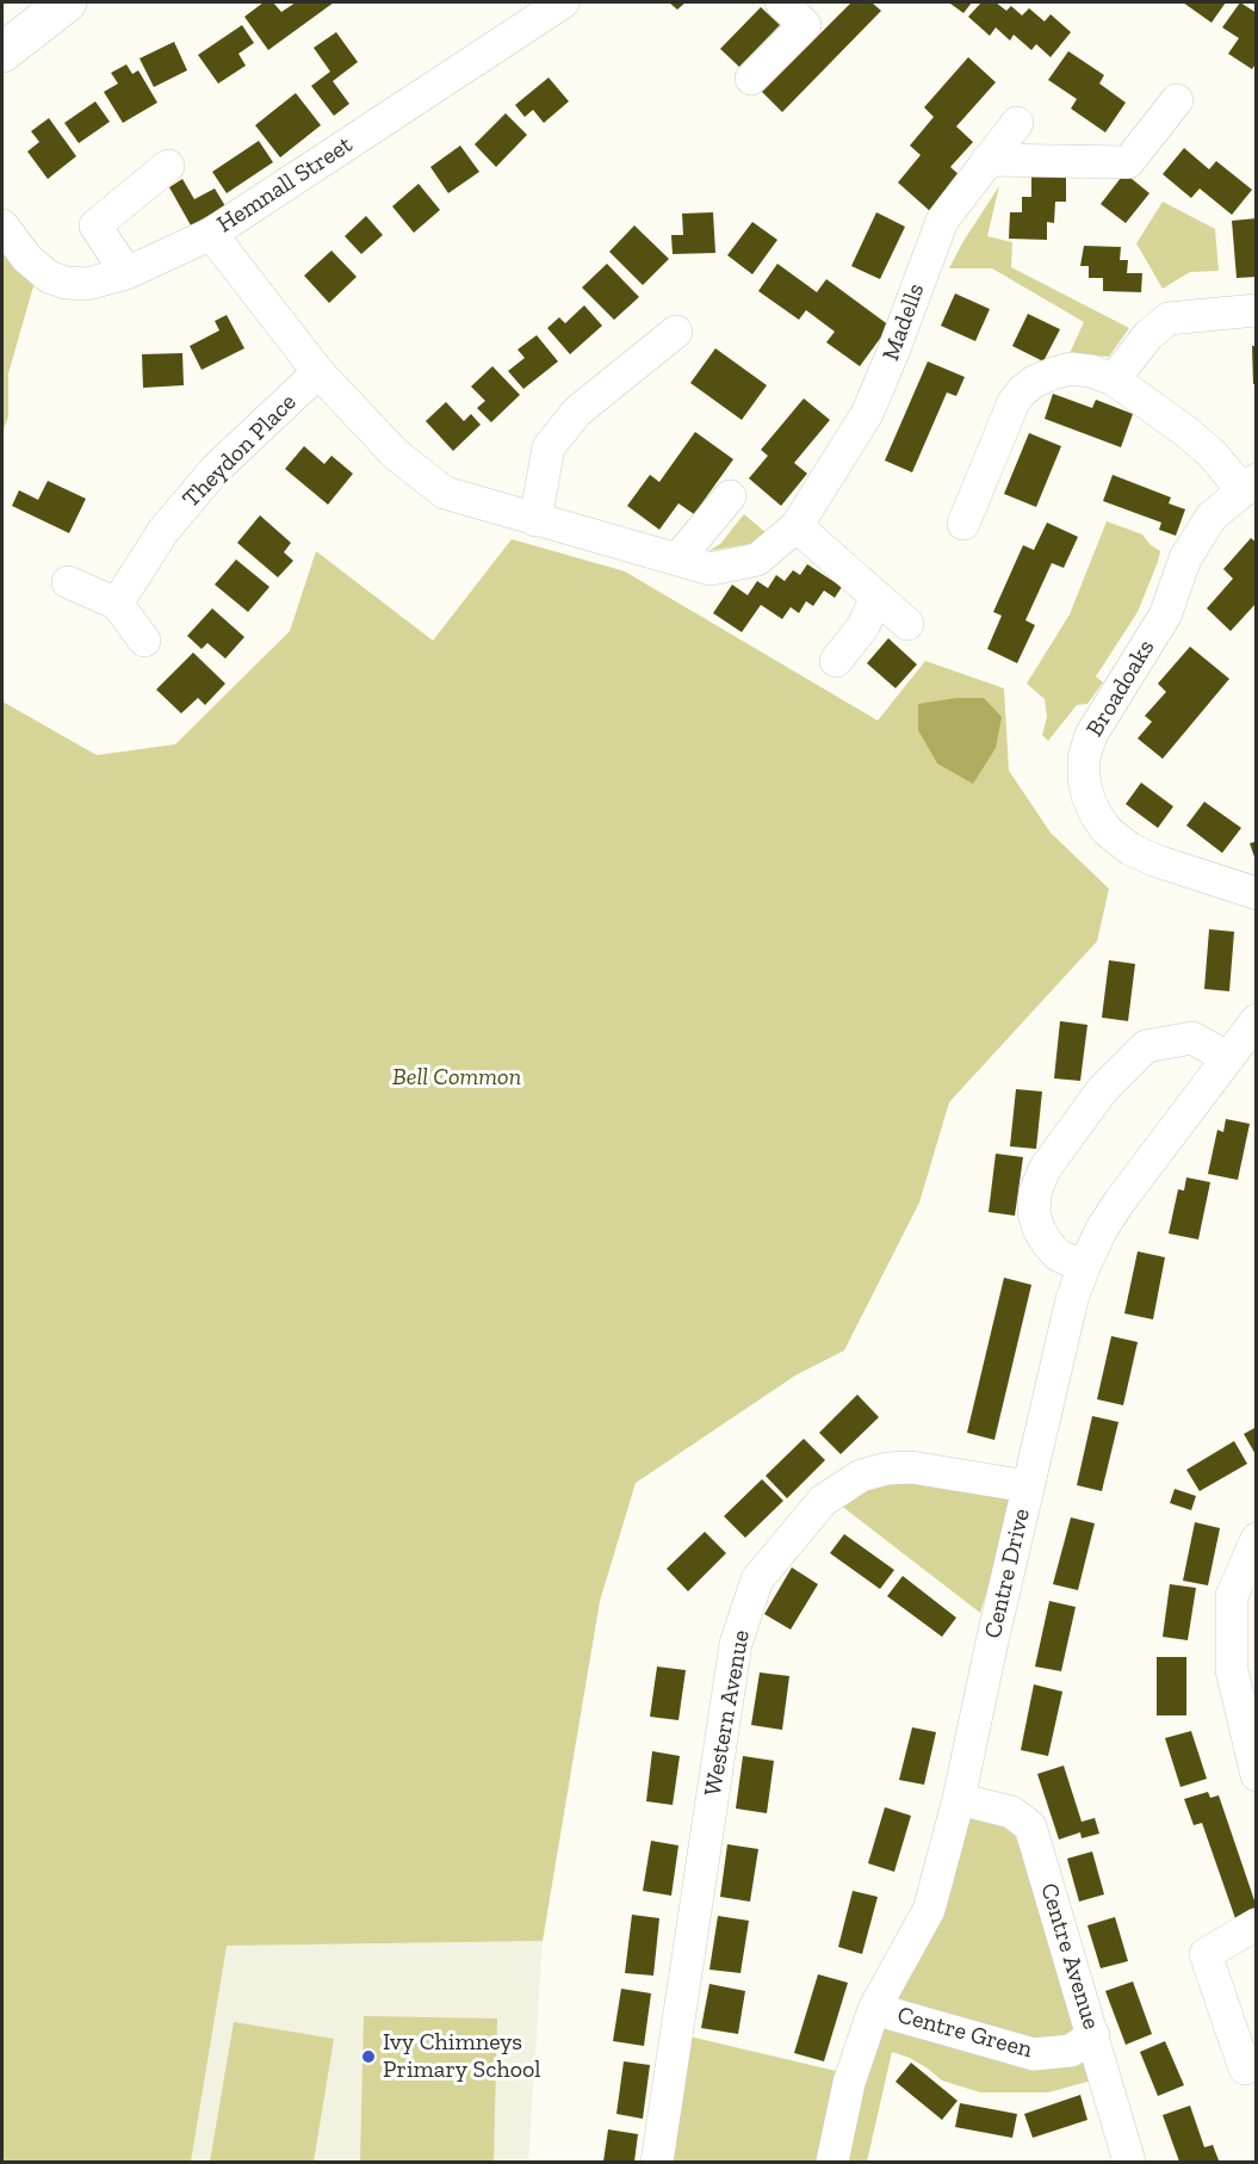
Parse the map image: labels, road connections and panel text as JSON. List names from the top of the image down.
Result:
{
  "streets": {
    "street": [
      "Hemnall Street",
      "Madells",
      "Theydon Place",
      "Broadoaks",
      "Centre Drive",
      "Western Avenue",
      "Centre Avenue",
      "Centre Green"
    ]
  },
  "crossings": [
    ["Centre Drive", "Western Avenue"],
    ["Centre Drive", "Centre Avenue"],
    ["Centre Drive", "Centre Green"],
    ["Centre Avenue", "Centre Green"]
  ],
  "parks": ["Bell Common"],
  "places": ["Ivy Chimneys Primary School"]
}
